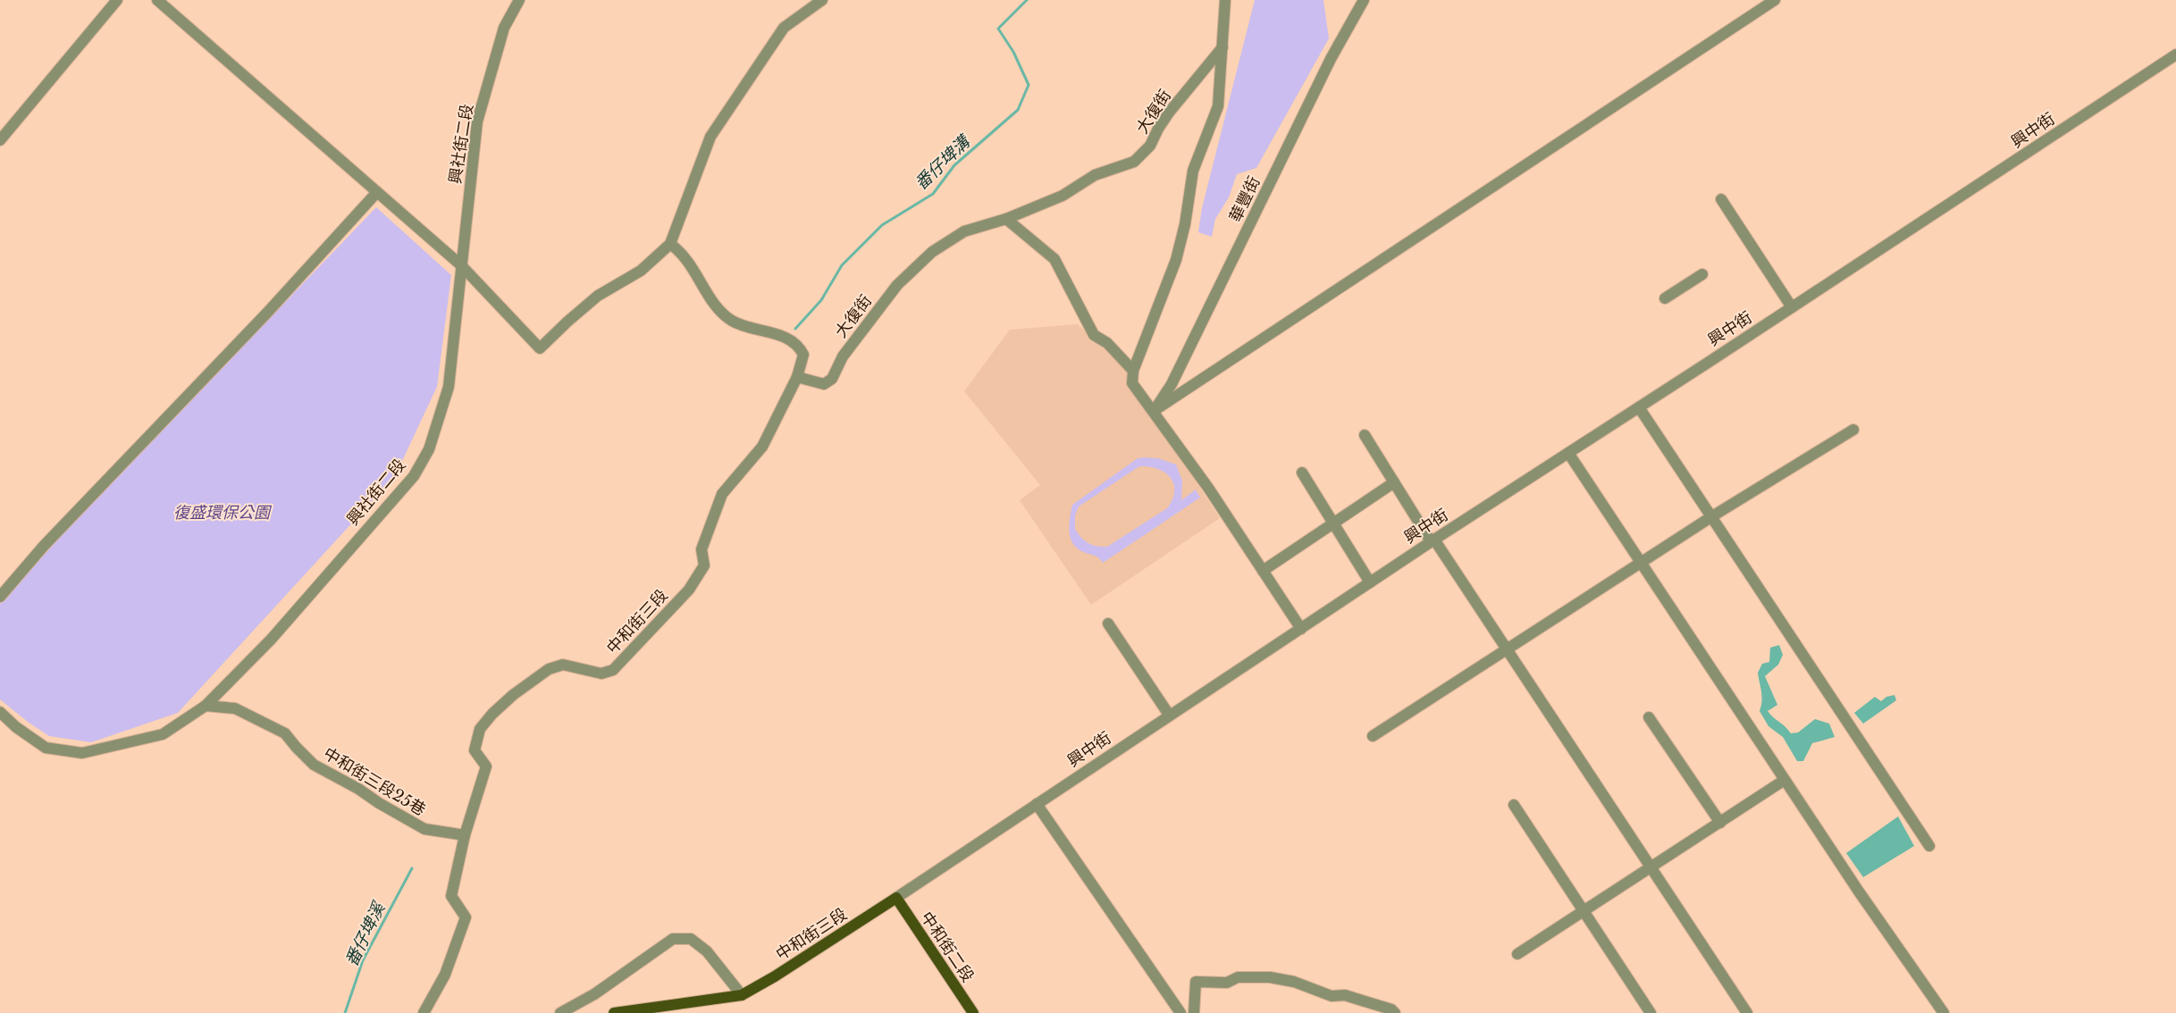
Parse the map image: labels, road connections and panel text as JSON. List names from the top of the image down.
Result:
{
  "streets": {
    "main road": ["中和街三段", "中和街二段"],
    "street": [
      "大復街",
      "興中街",
      "興社街二段",
      "華豐街",
      "中和街三段25巷"
    ]
  },
  "crossings": [
    ["大復街", "中和街三段"],
    ["興中街", "中和街三段"],
    ["興中街", "中和街二段"],
    ["興社街二段", "中和街三段25巷"],
    ["中和街三段", "中和街三段25巷"],
    ["中和街三段", "中和街二段"]
  ],
  "water": ["番仔埤溝", "番仔埤溪"],
  "parks": ["復盛環保公園"]
}
